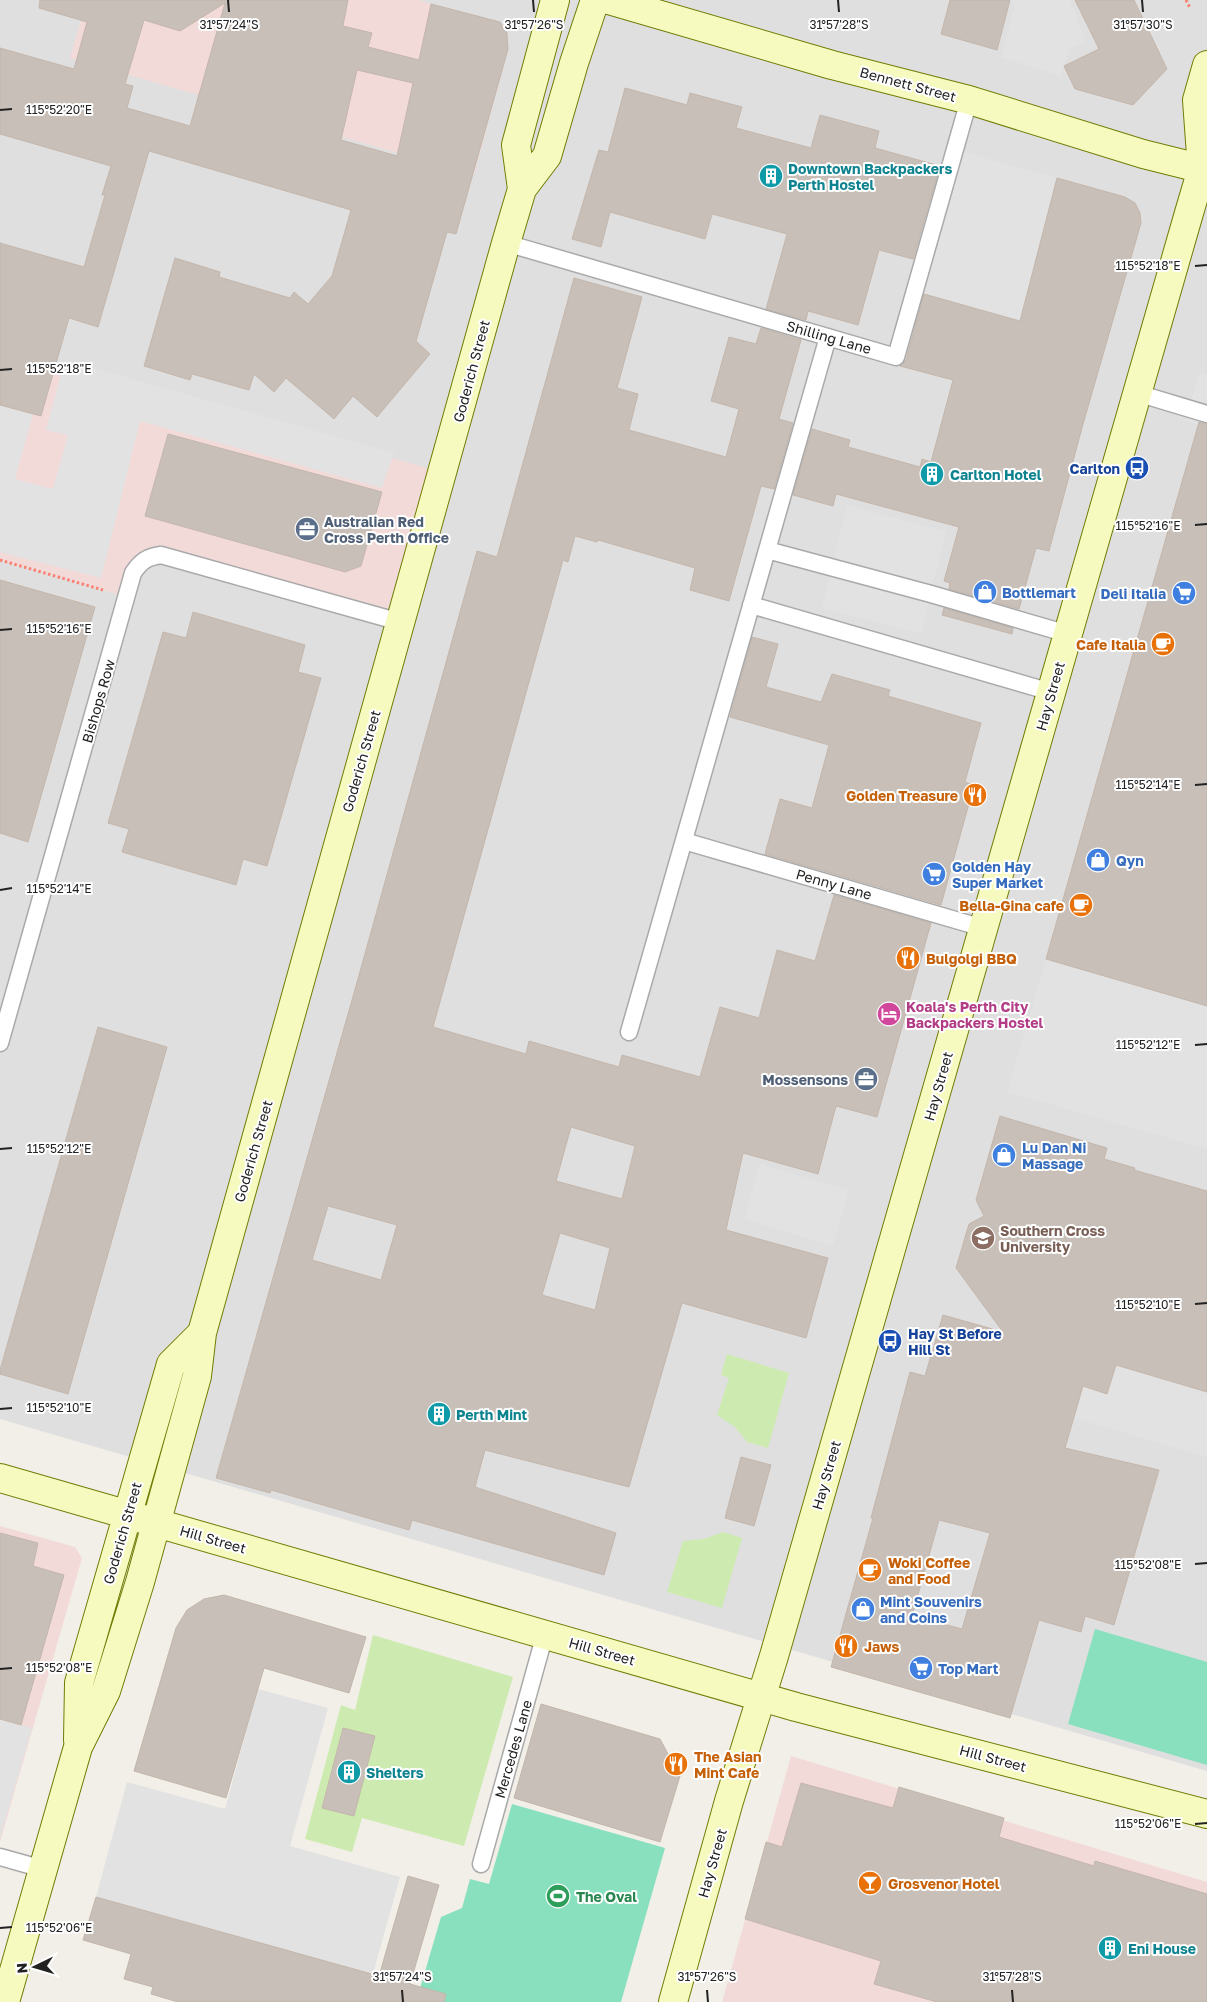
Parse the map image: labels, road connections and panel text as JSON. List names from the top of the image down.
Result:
{
  "streets": {
    "main road": [
      "Bennett Street",
      "Goderich Street",
      "Hay Street",
      "Hill Street"
    ],
    "lane": [
      "Shilling Lane",
      "Bishops Row",
      "Penny Lane",
      "Mercedes Lane"
    ]
  },
  "crossings": [
    ["Bennett Street", "Shilling Lane"],
    ["Bennett Street", "Hay Street"],
    ["Shilling Lane", "Goderich Street"],
    ["Goderich Street", "Bishops Row"],
    ["Goderich Street", "Hill Street"],
    ["Hay Street", "Penny Lane"],
    ["Hay Street", "Hill Street"],
    ["Hill Street", "Mercedes Lane"]
  ],
  "places": {
    "building": [
      "Downtown Backpackers Perth Hostel",
      "Carlton Hotel",
      "Perth Mint",
      "Shelters",
      "Eni House"
    ],
    "bus stop": ["Carlton", "Hay St Before Hill St"],
    "office": ["Australian Red Cross Perth Office", "Mossensons"],
    "shop": [
      "Bottlemart",
      "Qyn",
      "Lu Dan Ni Massage",
      "Mint Souvenirs and Coins"
    ],
    "supermarket": ["Deli Italia", "Golden Hay Super Market", "Top Mart"],
    "cafe": ["Cafe Italia", "Bella-Gina cafe", "Woki Coffee and Food"],
    "restaurant": [
      "Golden Treasure",
      "Bulgolgi BBQ",
      "Jaws",
      "The Asian Mint Cafe"
    ],
    "hotel": ["Koala's Perth City Backpackers Hostel"],
    "school or university": ["Southern Cross University"],
    "bar": ["Grosvenor Hotel"],
    "sports": ["The Oval"]
  },
  "north": "left",
  "coordinates": [
    "31°57'30\"S",
    "31°57'24\"S",
    "31°57'26\"S",
    "31°57'28\"S",
    "115°52'20\"E",
    "115°52'18\"E",
    "115°52'16\"E",
    "115°52'14\"E",
    "115°52'12\"E",
    "115°52'10\"E",
    "115°52'08\"E",
    "115°52'06\"E"
  ]
}
